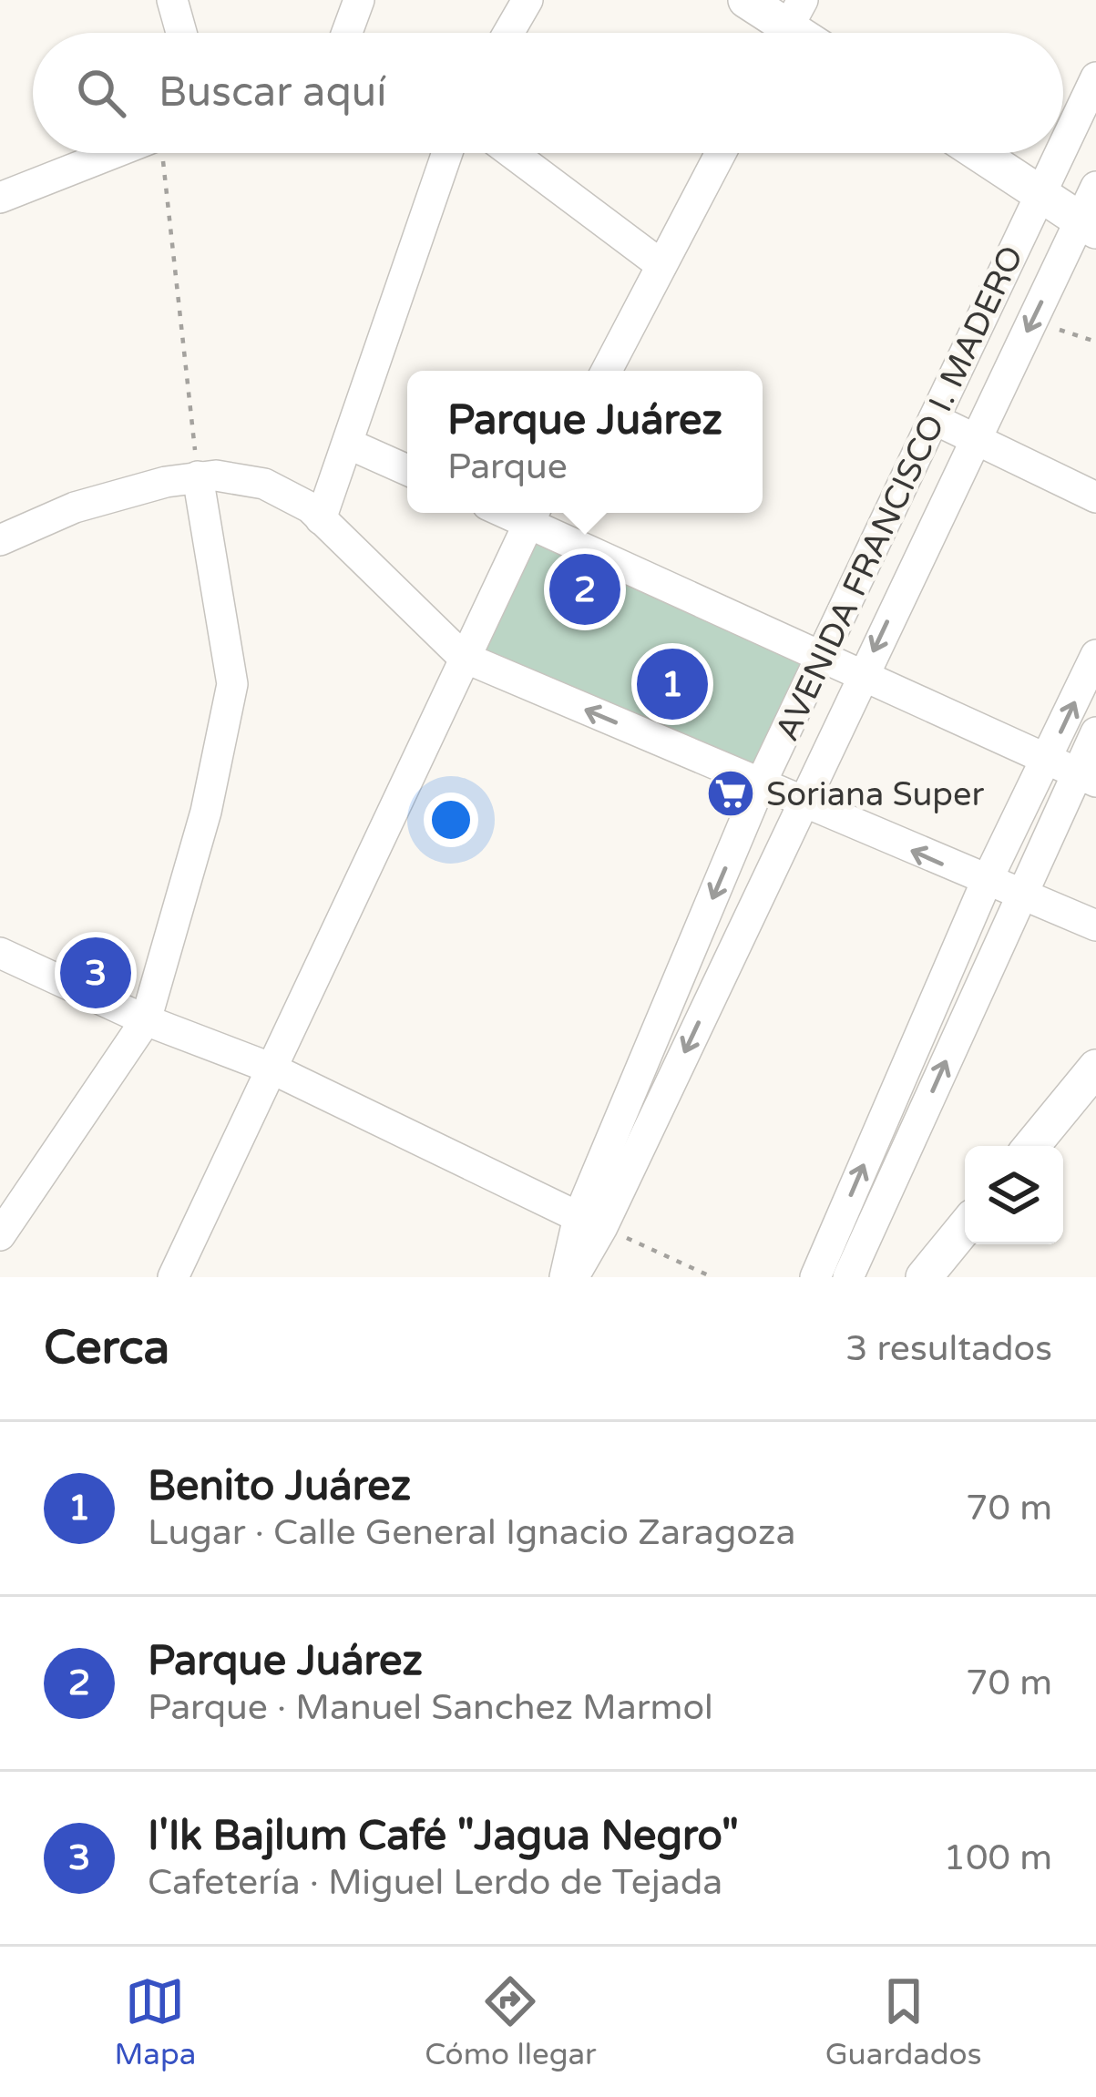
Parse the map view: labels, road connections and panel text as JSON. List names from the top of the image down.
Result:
{
  "streets": {
    "street": ["AVENIDA FRANCISCO I. MADERO"]
  },
  "places": {
    "supermarket": ["Soriana Super"]
  },
  "page": {
    "search": "Buscar aquí",
    "popup": ["Parque Juárez", "Parque"],
    "pins": ["2", "1", "3"],
    "heading": ["Cerca", "3 resultados"],
    "list": [
      {
        "mark": "1",
        "name": "Benito Juárez",
        "note": "Lugar · Calle General Ignacio Zaragoza",
        "value": "70 m"
      },
      {
        "mark": "2",
        "name": "Parque Juárez",
        "note": "Parque · Manuel Sanchez Marmol",
        "value": "70 m"
      },
      {
        "mark": "3",
        "name": "I'Ik Bajlum Café \"Jagua Negro\"",
        "note": "Cafetería · Miguel Lerdo de Tejada",
        "value": "100 m"
      }
    ],
    "nav": ["Mapa", "Cómo llegar", "Guardados"]
  }
}
